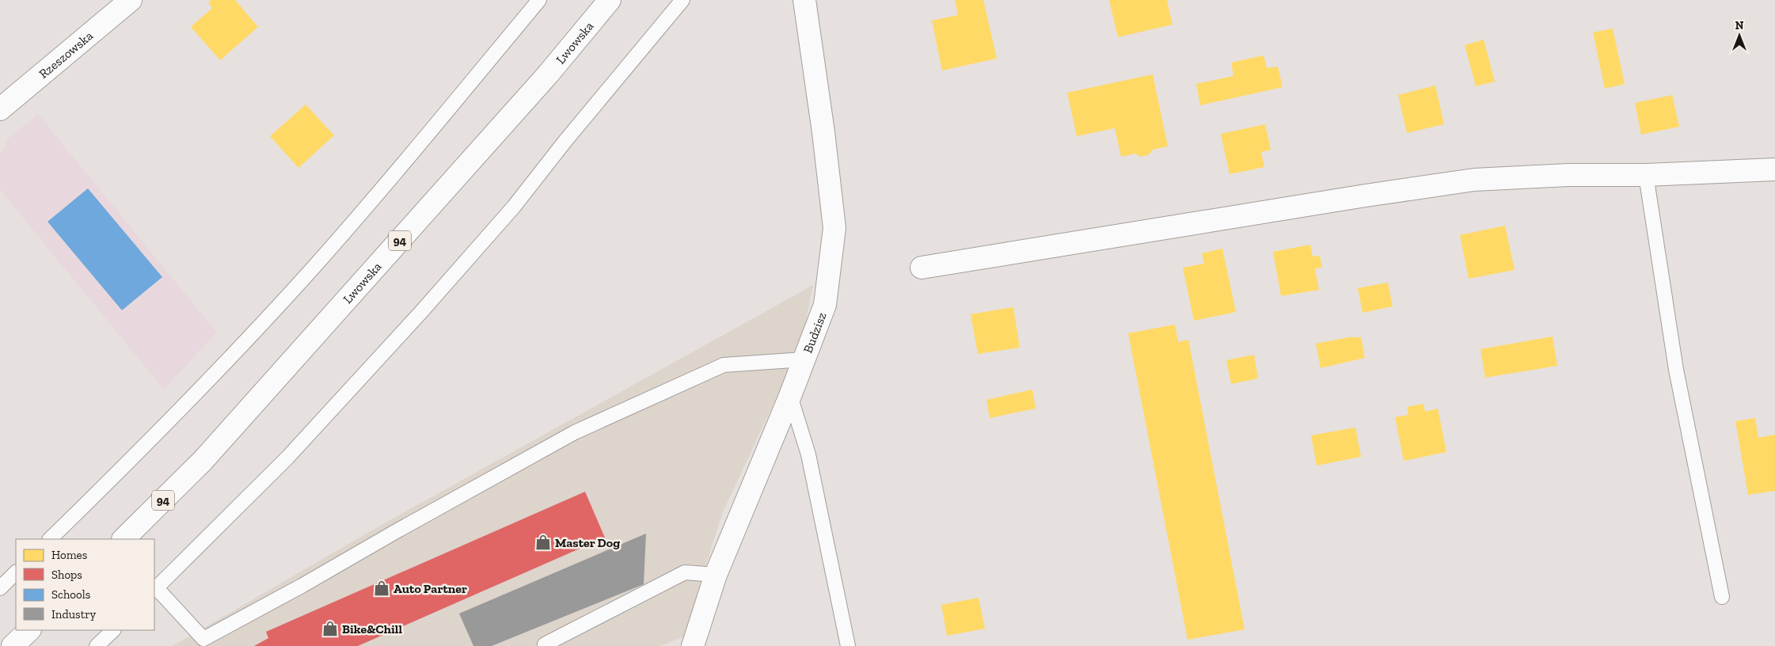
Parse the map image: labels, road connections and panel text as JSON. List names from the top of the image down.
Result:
{
  "streets": {
    "street": [
      "Lwowska",
      "Rzeszowska",
      "94",
      "Budzisz"
    ]
  },
  "crossings": [
    ["Lwowska", "94"]
  ],
  "places": {
    "shop": ["Master Dog", "Auto Partner", "Bike&Chill"]
  },
  "legend": [
    "Homes",
    "Shops",
    "Schools",
    "Industry"
  ],
  "north": "top"
}
